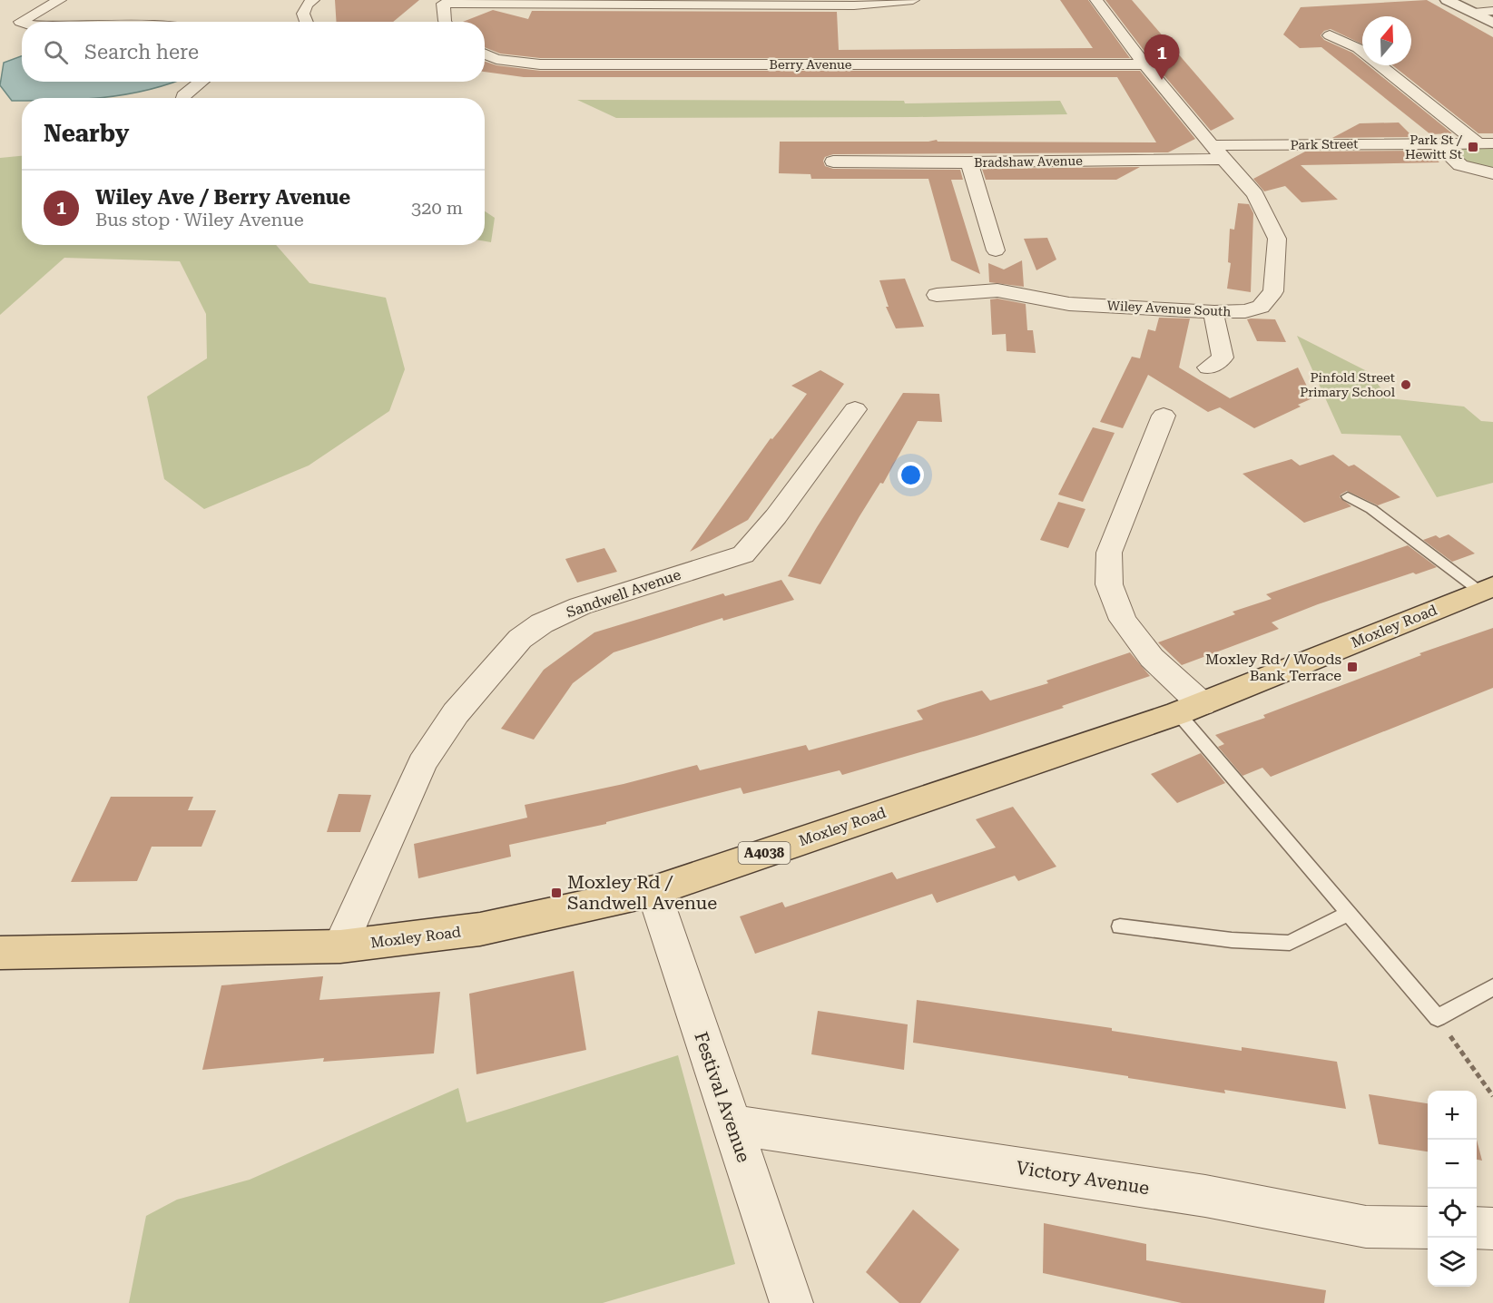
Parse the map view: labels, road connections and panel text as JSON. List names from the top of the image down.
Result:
{
  "streets": {
    "main road": ["Moxley Road", "A4038"],
    "street": [
      "Berry Avenue",
      "Park Street",
      "Bradshaw Avenue",
      "Wiley Avenue South",
      "Sandwell Avenue",
      "Festival Avenue",
      "Victory Avenue"
    ]
  },
  "crossings": [
    ["Berry Avenue", "Wiley Avenue South"],
    ["Park Street", "Bradshaw Avenue"],
    ["Park Street", "Wiley Avenue South"],
    ["Bradshaw Avenue", "Wiley Avenue South"],
    ["Sandwell Avenue", "Moxley Road"],
    ["Moxley Road", "Festival Avenue"],
    ["Festival Avenue", "Victory Avenue"]
  ],
  "places": {
    "transit": ["Park St / Hewitt St", "Moxley Rd / Woods Bank Terrace", "Moxley Rd / Sandwell Avenue"],
    "other": ["Pinfold Street Primary School"]
  },
  "north": "top",
  "page": {
    "search": "Search here",
    "pins": "1",
    "heading": "Nearby",
    "list": [
      {
        "mark": "1",
        "name": "Wiley Ave / Berry Avenue",
        "note": "Bus stop · Wiley Avenue",
        "value": "320 m"
      }
    ],
    "map_buttons": ["+", "−"]
  }
}
